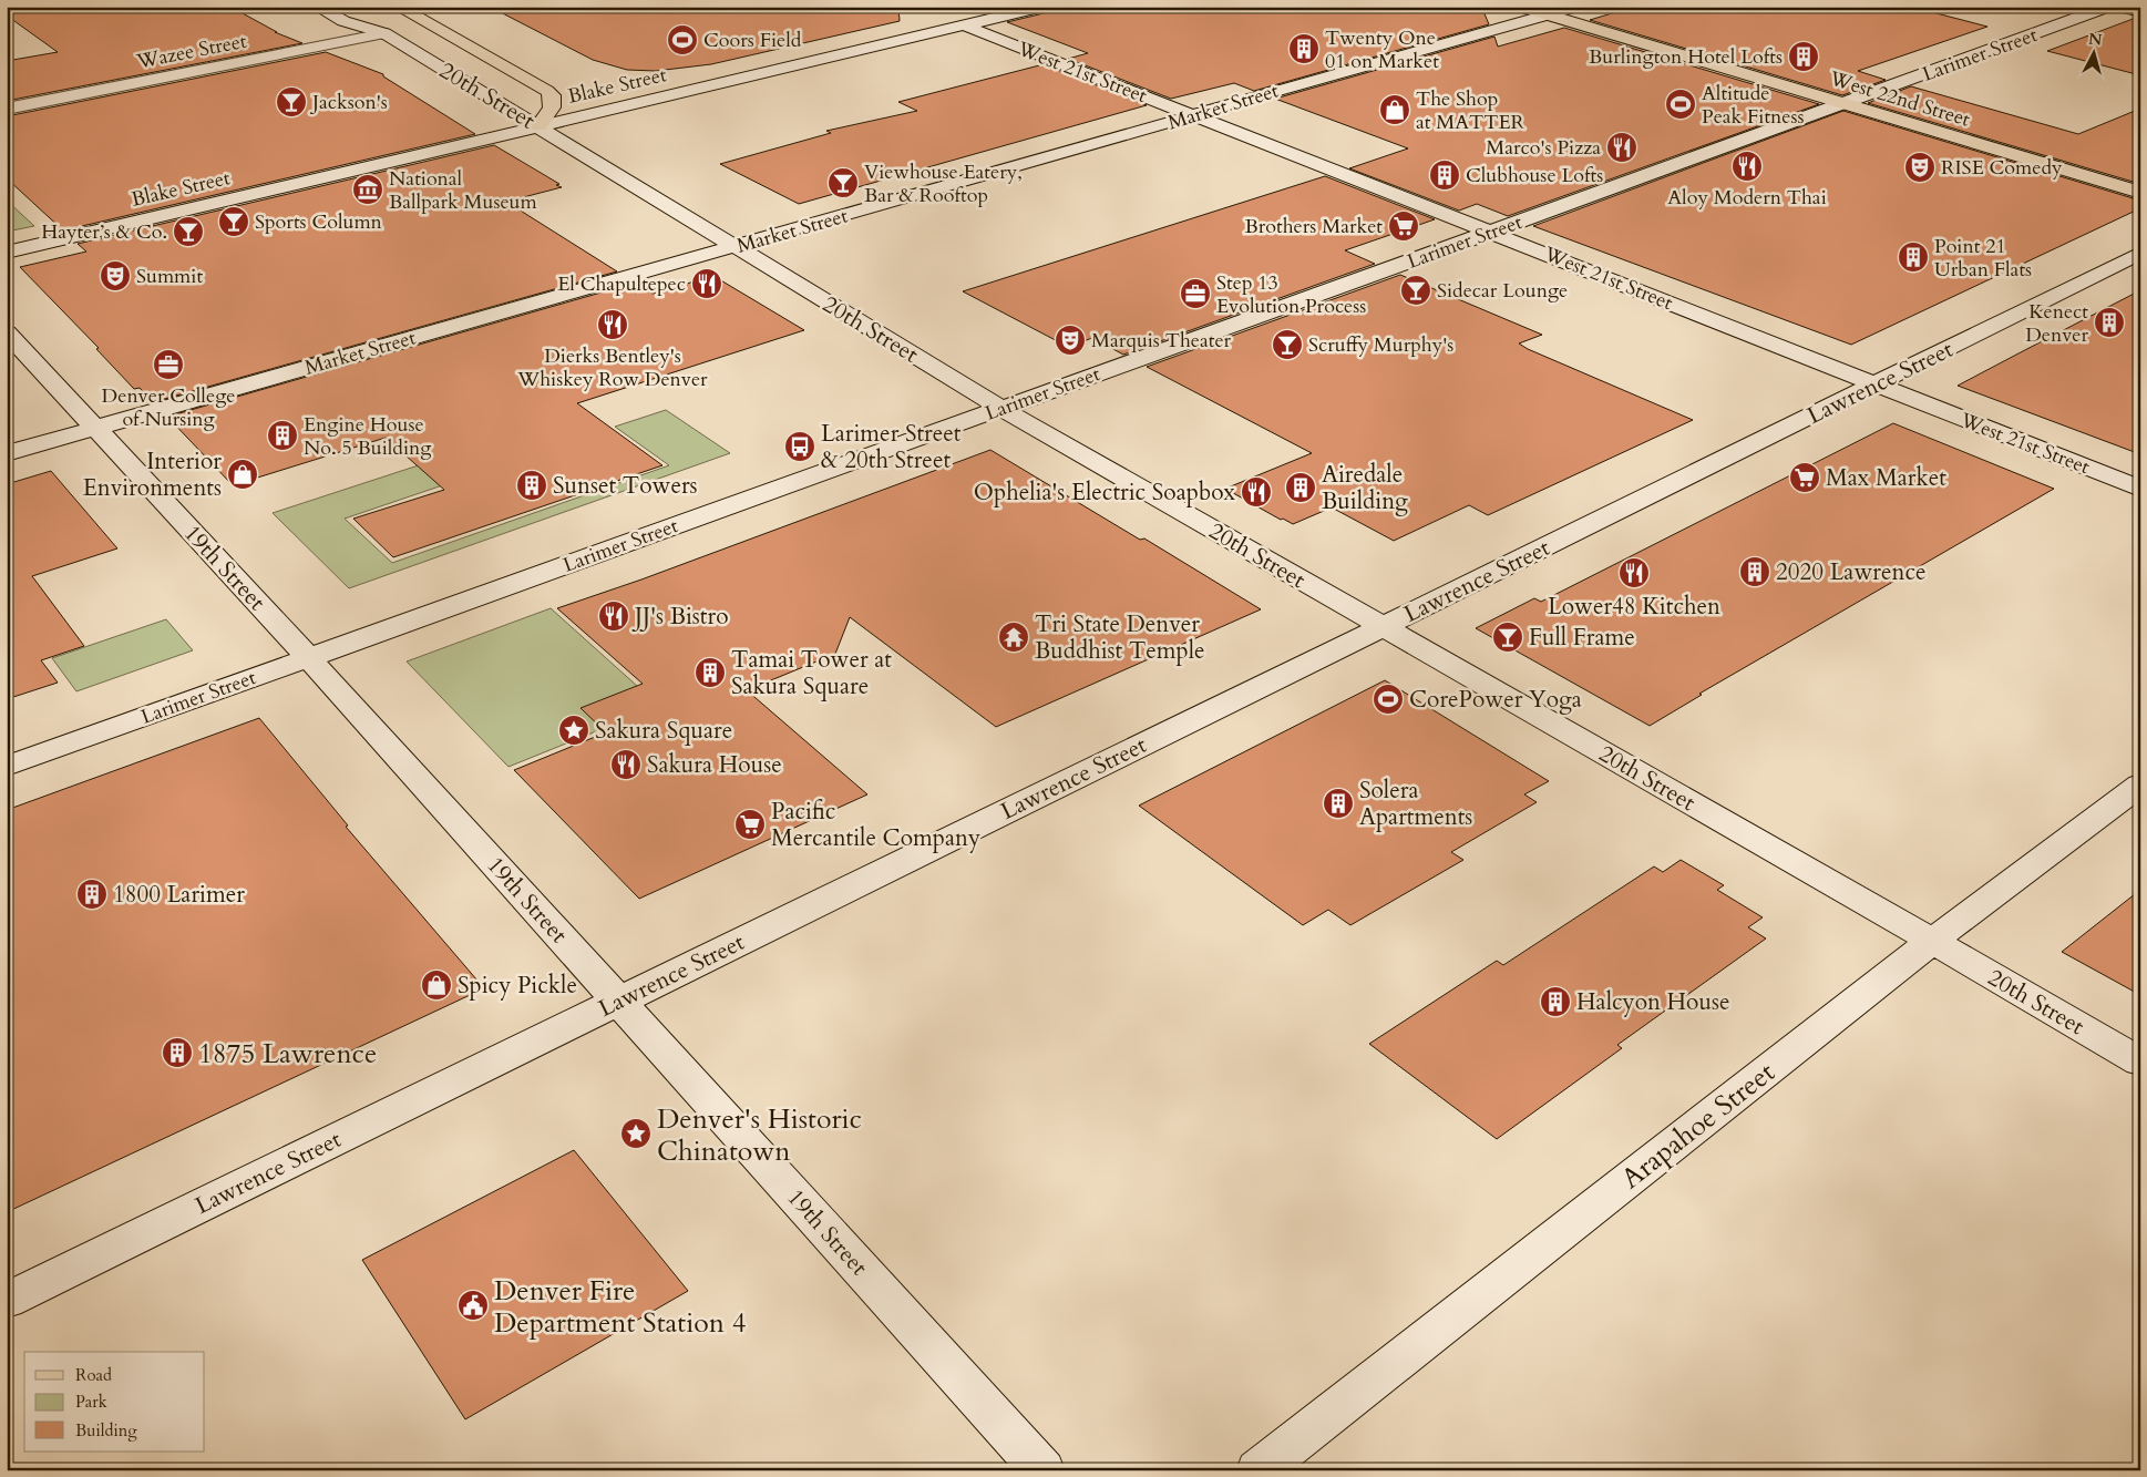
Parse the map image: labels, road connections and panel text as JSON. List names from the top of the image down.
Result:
{
  "streets": {
    "main road": ["West 22nd Street"],
    "street": [
      "Wazee Street",
      "Larimer Street",
      "West 21st Street",
      "Blake Street",
      "20th Street",
      "Market Street",
      "Lawrence Street",
      "19th Street",
      "Arapahoe Street"
    ]
  },
  "crossings": [
    ["Wazee Street", "20th Street"],
    ["Larimer Street", "West 21st Street"],
    ["Larimer Street", "20th Street"],
    ["Larimer Street", "West 22nd Street"],
    ["Larimer Street", "19th Street"],
    ["West 21st Street", "Blake Street"],
    ["West 21st Street", "Market Street"],
    ["West 21st Street", "Lawrence Street"],
    ["Blake Street", "20th Street"],
    ["20th Street", "Market Street"],
    ["20th Street", "Lawrence Street"],
    ["20th Street", "Arapahoe Street"],
    ["West 22nd Street", "Market Street"],
    ["Market Street", "19th Street"],
    ["Lawrence Street", "19th Street"]
  ],
  "places": {
    "sports": ["Coors Field", "Altitude Peak Fitness", "CorePower Yoga"],
    "building": [
      "Twenty One 01 on Market",
      "Burlington Hotel Lofts",
      "Clubhouse Lofts",
      "Point 21 Urban Flats",
      "Kenect Denver",
      "Engine House No. 5 Building",
      "Sunset Towers",
      "Airedale Building",
      "2020 Lawrence",
      "Tamai Tower at Sakura Square",
      "Solera Apartments",
      "1800 Larimer",
      "Halcyon House",
      "1875 Lawrence"
    ],
    "bar": [
      "Jackson's",
      "Viewhouse Eatery, Bar & Rooftop",
      "Sports Column",
      "Hayter’s & Co.",
      "Sidecar Lounge",
      "Scruffy Murphy's",
      "Full Frame"
    ],
    "shop": ["The Shop at MATTER", "Interior Environments", "Spicy Pickle"],
    "restaurant": [
      "Marco's Pizza",
      "Aloy Modern Thai",
      "El Chapultepec",
      "Dierks Bentley's Whiskey Row Denver",
      "Ophelia's Electric Soapbox",
      "Lower48 Kitchen",
      "JJ's Bistro",
      "Sakura House"
    ],
    "theatre": ["RISE Comedy", "Summit", "Marquis Theater"],
    "museum": ["National Ballpark Museum"],
    "supermarket": ["Brothers Market", "Max Market", "Pacific Mercantile Company"],
    "office": ["Step 13 Evolution Process", "Denver College of Nursing"],
    "bus stop": ["Larimer Street & 20th Street"],
    "temple": ["Tri State Denver Buddhist Temple"],
    "place": ["Sakura Square", "Denver's Historic Chinatown"],
    "public building": ["Denver Fire Department Station 4"]
  },
  "legend": ["Road", "Park", "Building"],
  "north": "top"
}
